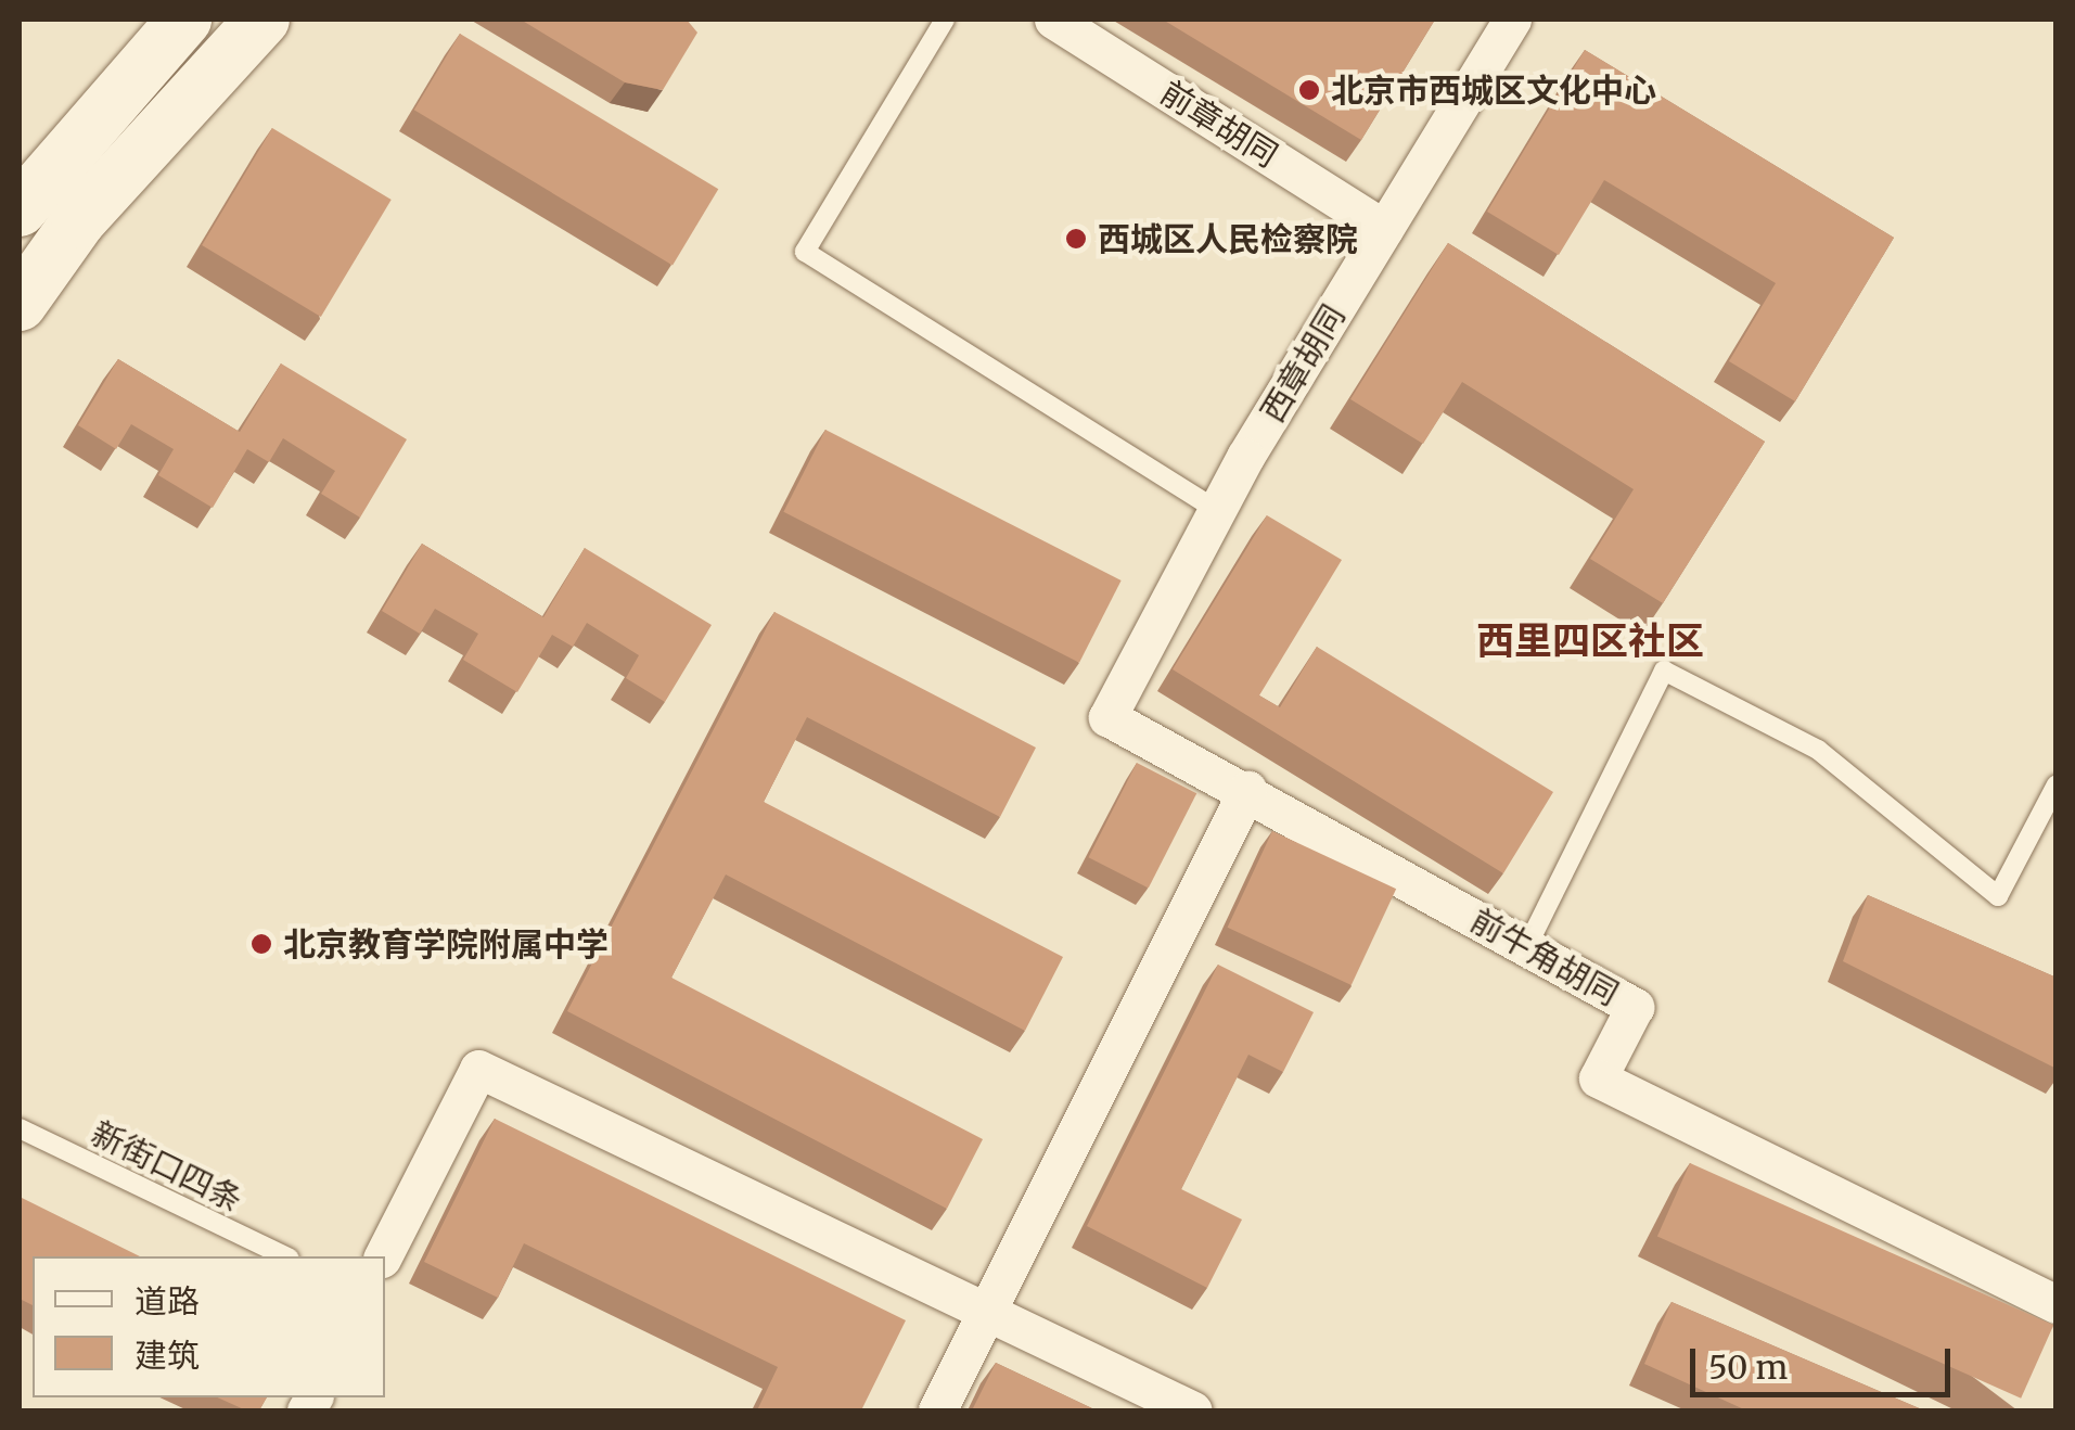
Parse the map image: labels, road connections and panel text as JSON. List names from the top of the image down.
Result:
{
  "streets": {
    "street": ["前章胡同", "西章胡同", "前牛角胡同"],
    "lane": ["新街口四条"]
  },
  "crossings": [
    ["前章胡同", "西章胡同"],
    ["西章胡同", "前牛角胡同"]
  ],
  "districts": ["西里四区社区"],
  "places": ["北京市西城区文化中心", "西城区人民检察院", "北京教育学院附属中学"],
  "legend": ["道路", "建筑"],
  "scale_bar": "50 m"
}
